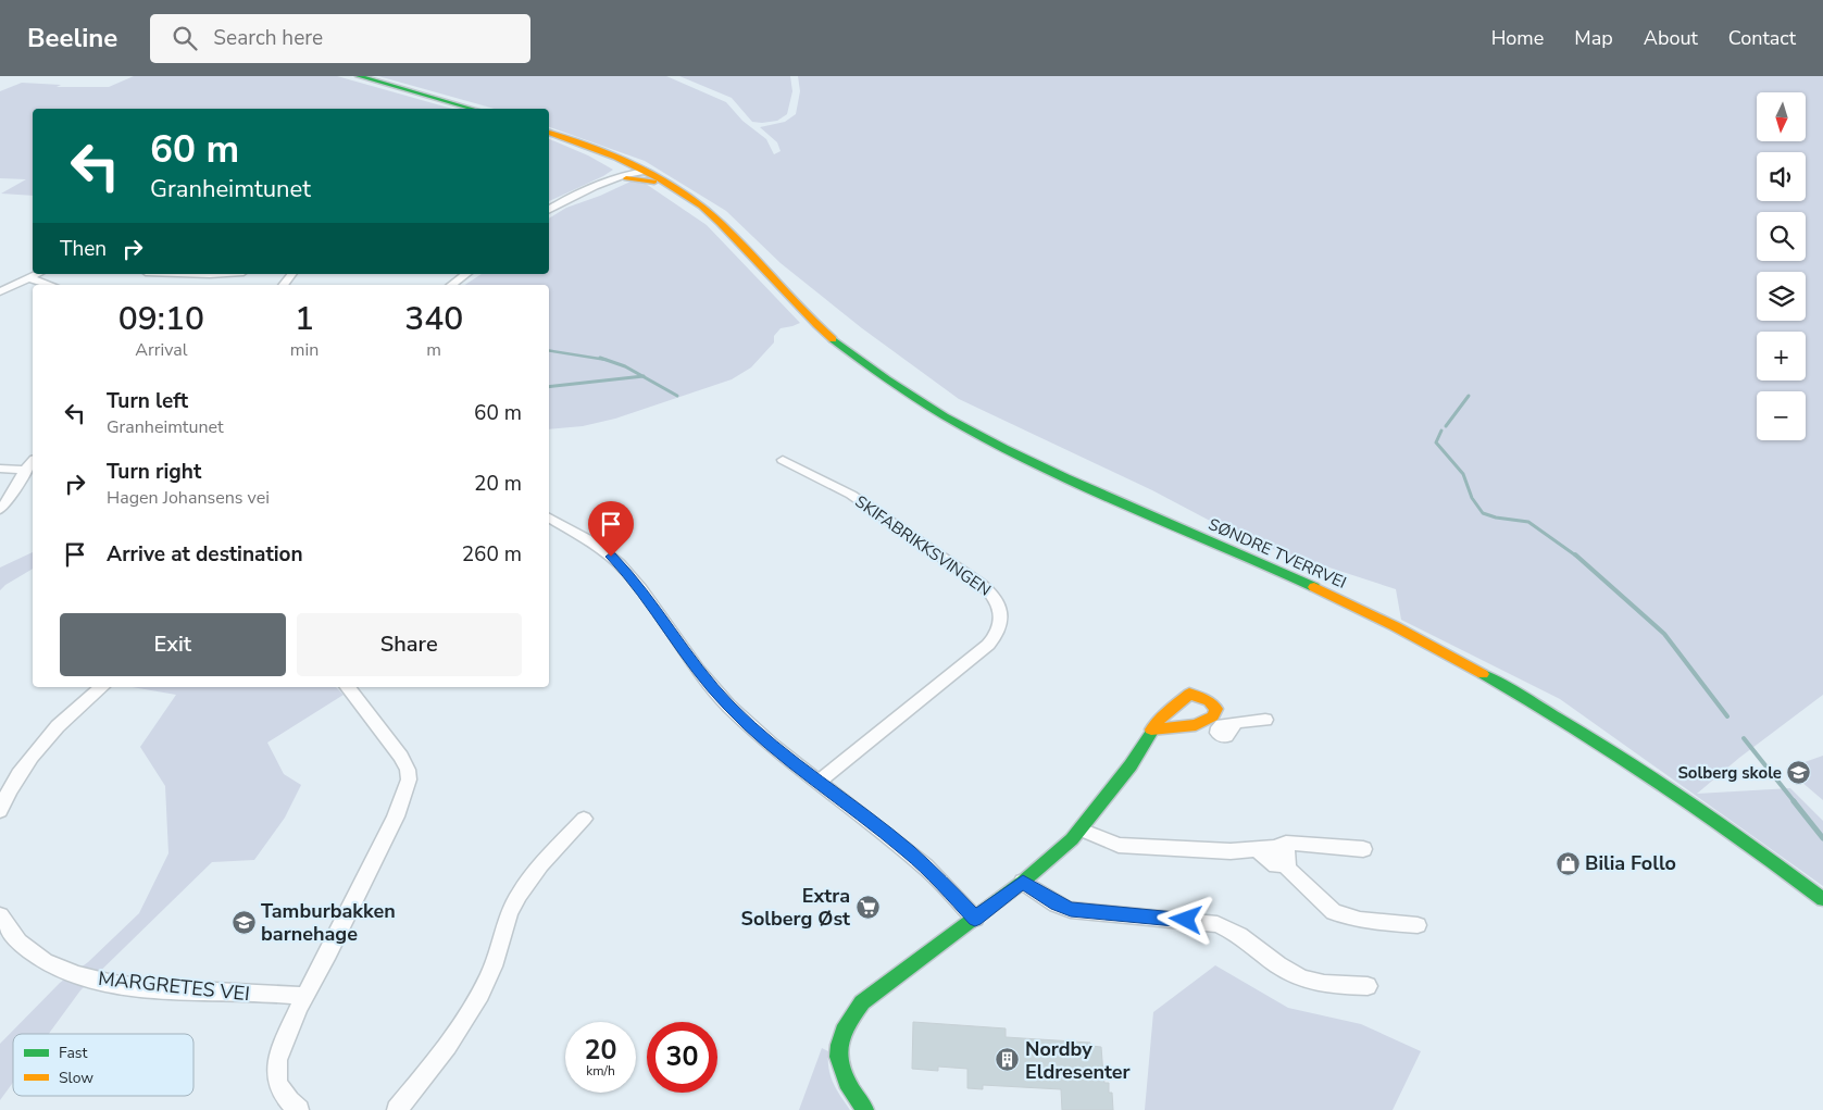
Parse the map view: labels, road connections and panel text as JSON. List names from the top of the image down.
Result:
{
  "streets": {
    "main road": ["SØNDRE TVERRVEI"],
    "street": ["SKIFABRIKKSVINGEN", "MARGRETES VEI"]
  },
  "places": {
    "school or university": ["Solberg skole", "Tamburbakken barnehage"],
    "shop": ["Bilia Follo"],
    "supermarket": ["Extra Solberg Øst"],
    "building": ["Nordby Eldresenter"]
  },
  "legend": ["Fast", "Slow"],
  "north": "bottom",
  "page": {
    "header": "Beeline",
    "search": "Search here",
    "nav": [
      "Home",
      "Map",
      "About",
      "Contact"
    ],
    "map_buttons": ["+", "−"],
    "turn": ["60 m", "Granheimtunet"],
    "then": "Then",
    "eta": [
      "09:10",
      "Arrival",
      "1",
      "min",
      "340",
      "m"
    ],
    "list": [
      {
        "name": "Turn left",
        "note": "Granheimtunet",
        "value": "60 m"
      },
      {
        "name": "Turn right",
        "note": "Hagen Johansens vei",
        "value": "20 m"
      },
      {
        "name": "Arrive at destination",
        "value": "260 m"
      }
    ],
    "buttons": ["Exit", "Share"],
    "speed": "20 km/h",
    "limit": "30"
  }
}
